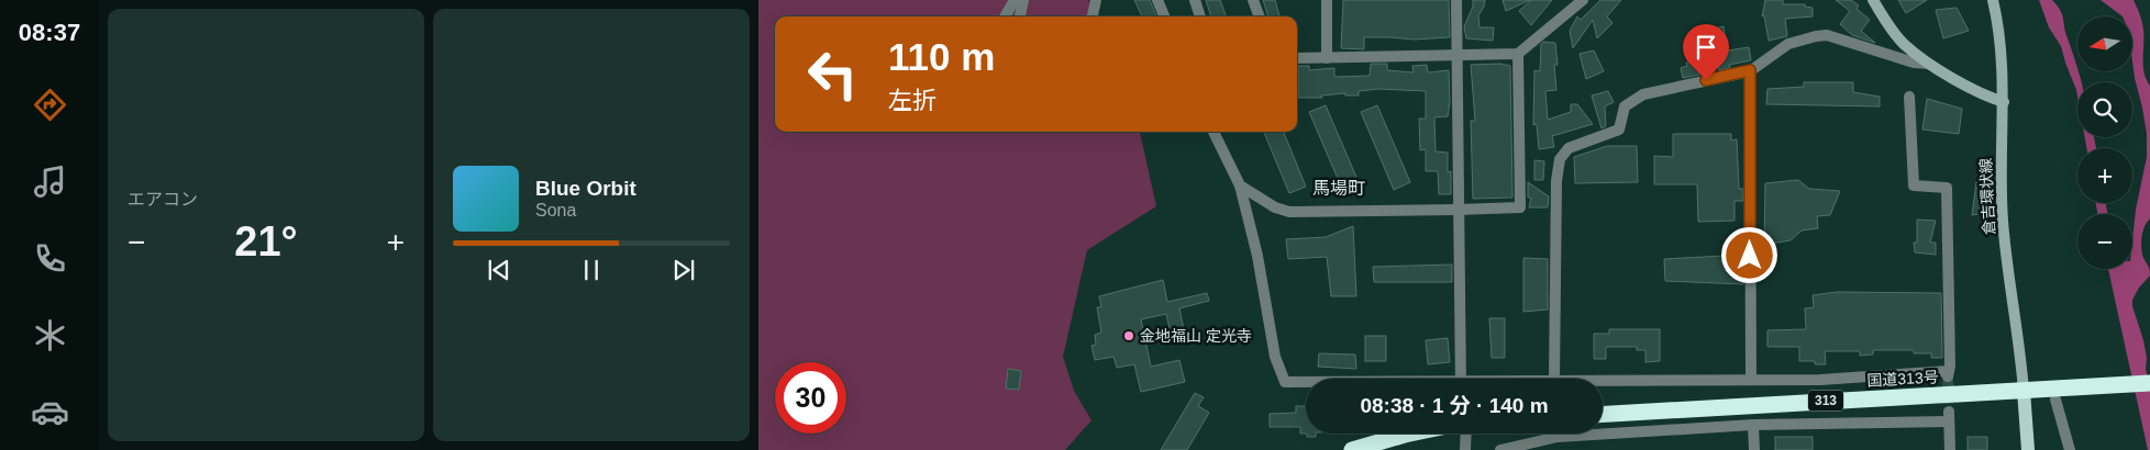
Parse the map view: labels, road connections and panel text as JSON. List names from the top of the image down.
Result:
{
  "streets": {
    "highway": ["国道313号", "313"],
    "main road": ["倉吉環状線"]
  },
  "crossings": [
    ["倉吉環状線", "国道313号"]
  ],
  "districts": ["馬場町"],
  "places": ["金地福山 定光寺"],
  "north": "left",
  "page": {
    "tabs": "08:37",
    "tile": "エアコン",
    "map_buttons": ["+", "−"],
    "turn": ["110 m", "左折"],
    "song": ["Blue Orbit", "Sona"],
    "heat": ["−", "21°", "+"],
    "limit": "30",
    "trip": "08:38 · 1 分 · 140 m"
  }
}
